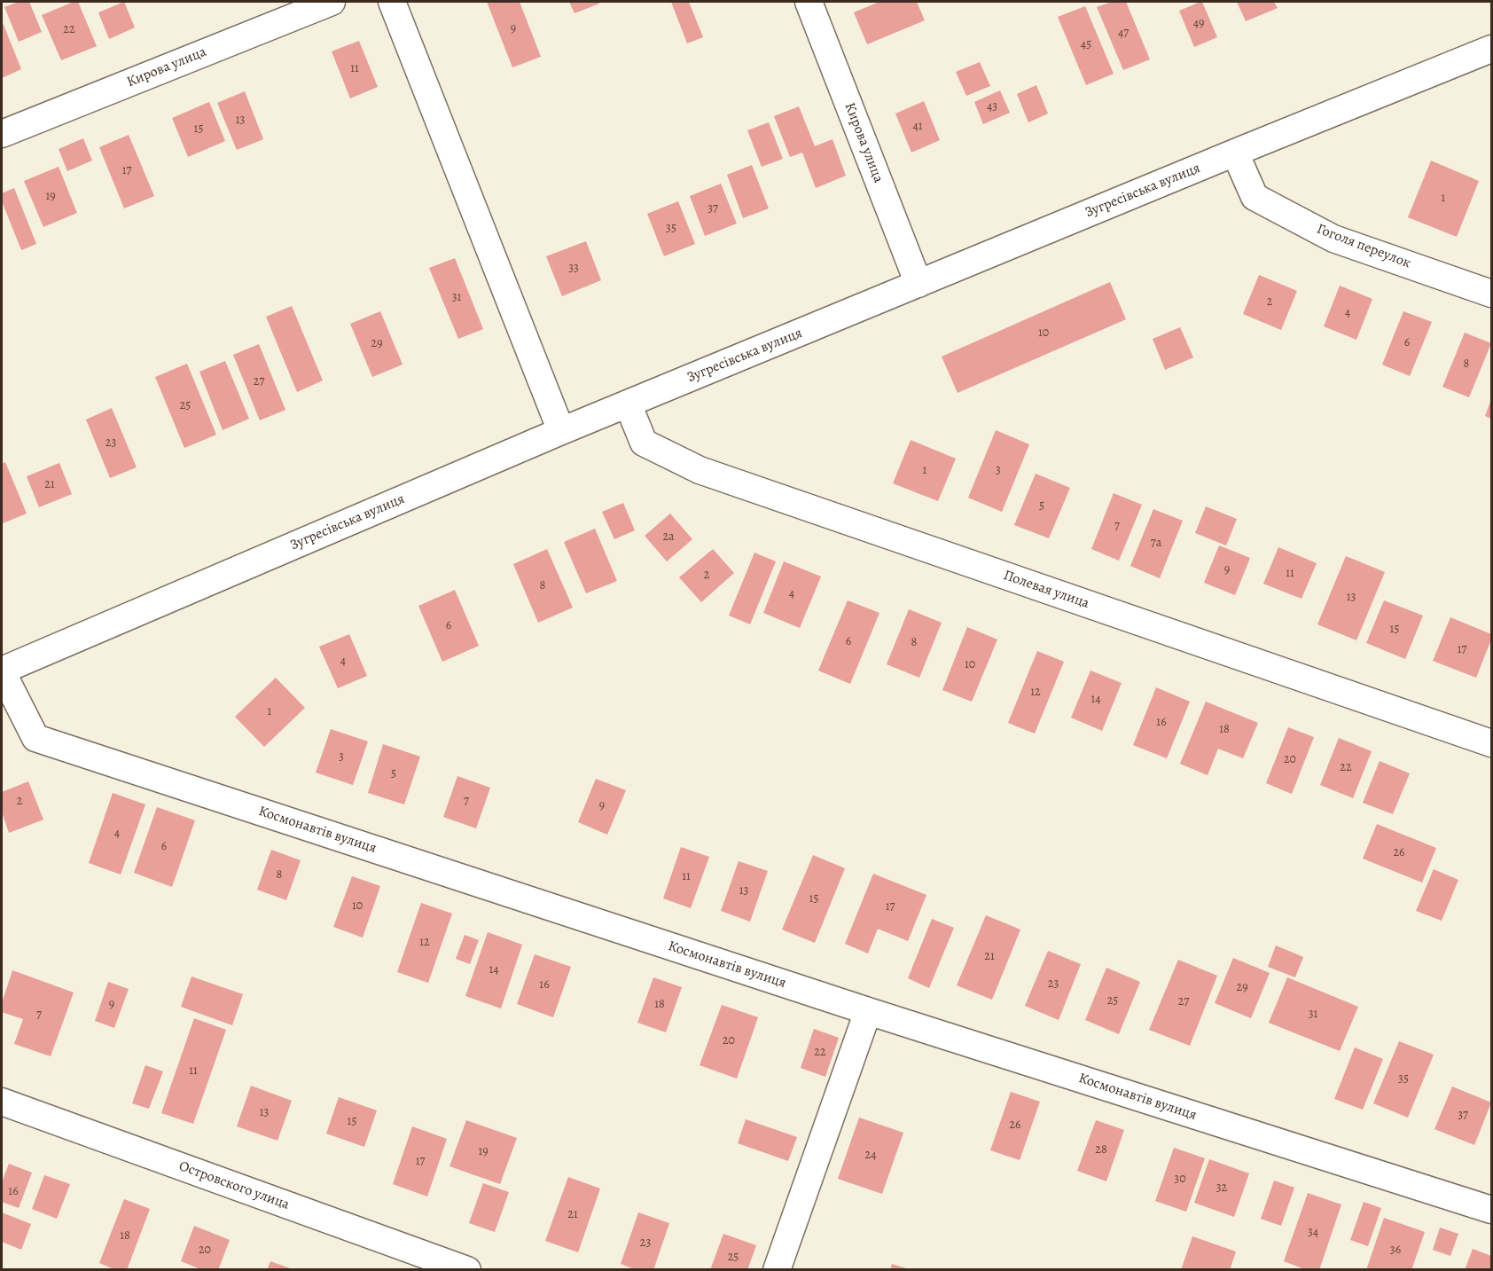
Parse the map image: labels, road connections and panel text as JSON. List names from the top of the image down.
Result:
{
  "streets": {
    "street": [
      "Кирова улица",
      "Зугресівська вулиця",
      "Гоголя переулок",
      "Полевая улица",
      "Космонавтів вулиця",
      "Островского улица"
    ]
  },
  "crossings": [
    ["Кирова улица", "Зугресівська вулиця"],
    ["Зугресівська вулиця", "Гоголя переулок"],
    ["Зугресівська вулиця", "Полевая улица"],
    ["Зугресівська вулиця", "Космонавтів вулиця"]
  ],
  "house_numbers": [
    "49",
    "9",
    "22",
    "47",
    "45",
    "11",
    "43",
    "13",
    "41",
    "15",
    "17",
    "19",
    "1",
    "37",
    "35",
    "33",
    "31",
    "2",
    "4",
    "10",
    "6",
    "29",
    "8",
    "27",
    "25",
    "23",
    "1",
    "3",
    "21",
    "5",
    "7",
    "2а",
    "7а",
    "9",
    "11",
    "2",
    "8",
    "4",
    "13",
    "6",
    "15",
    "6",
    "8",
    "17",
    "4",
    "10",
    "12",
    "14",
    "1",
    "16",
    "18",
    "3",
    "20",
    "22",
    "5",
    "2",
    "7",
    "9",
    "4",
    "6",
    "26",
    "8",
    "11",
    "13",
    "15",
    "10",
    "17",
    "12",
    "21",
    "14",
    "23",
    "16",
    "29",
    "25",
    "27",
    "9",
    "18",
    "31",
    "7",
    "20",
    "22",
    "11",
    "35",
    "13",
    "37",
    "15",
    "26",
    "28",
    "19",
    "24",
    "17",
    "30",
    "32",
    "16",
    "21",
    "34",
    "18",
    "23",
    "20",
    "36",
    "25"
  ]
}
